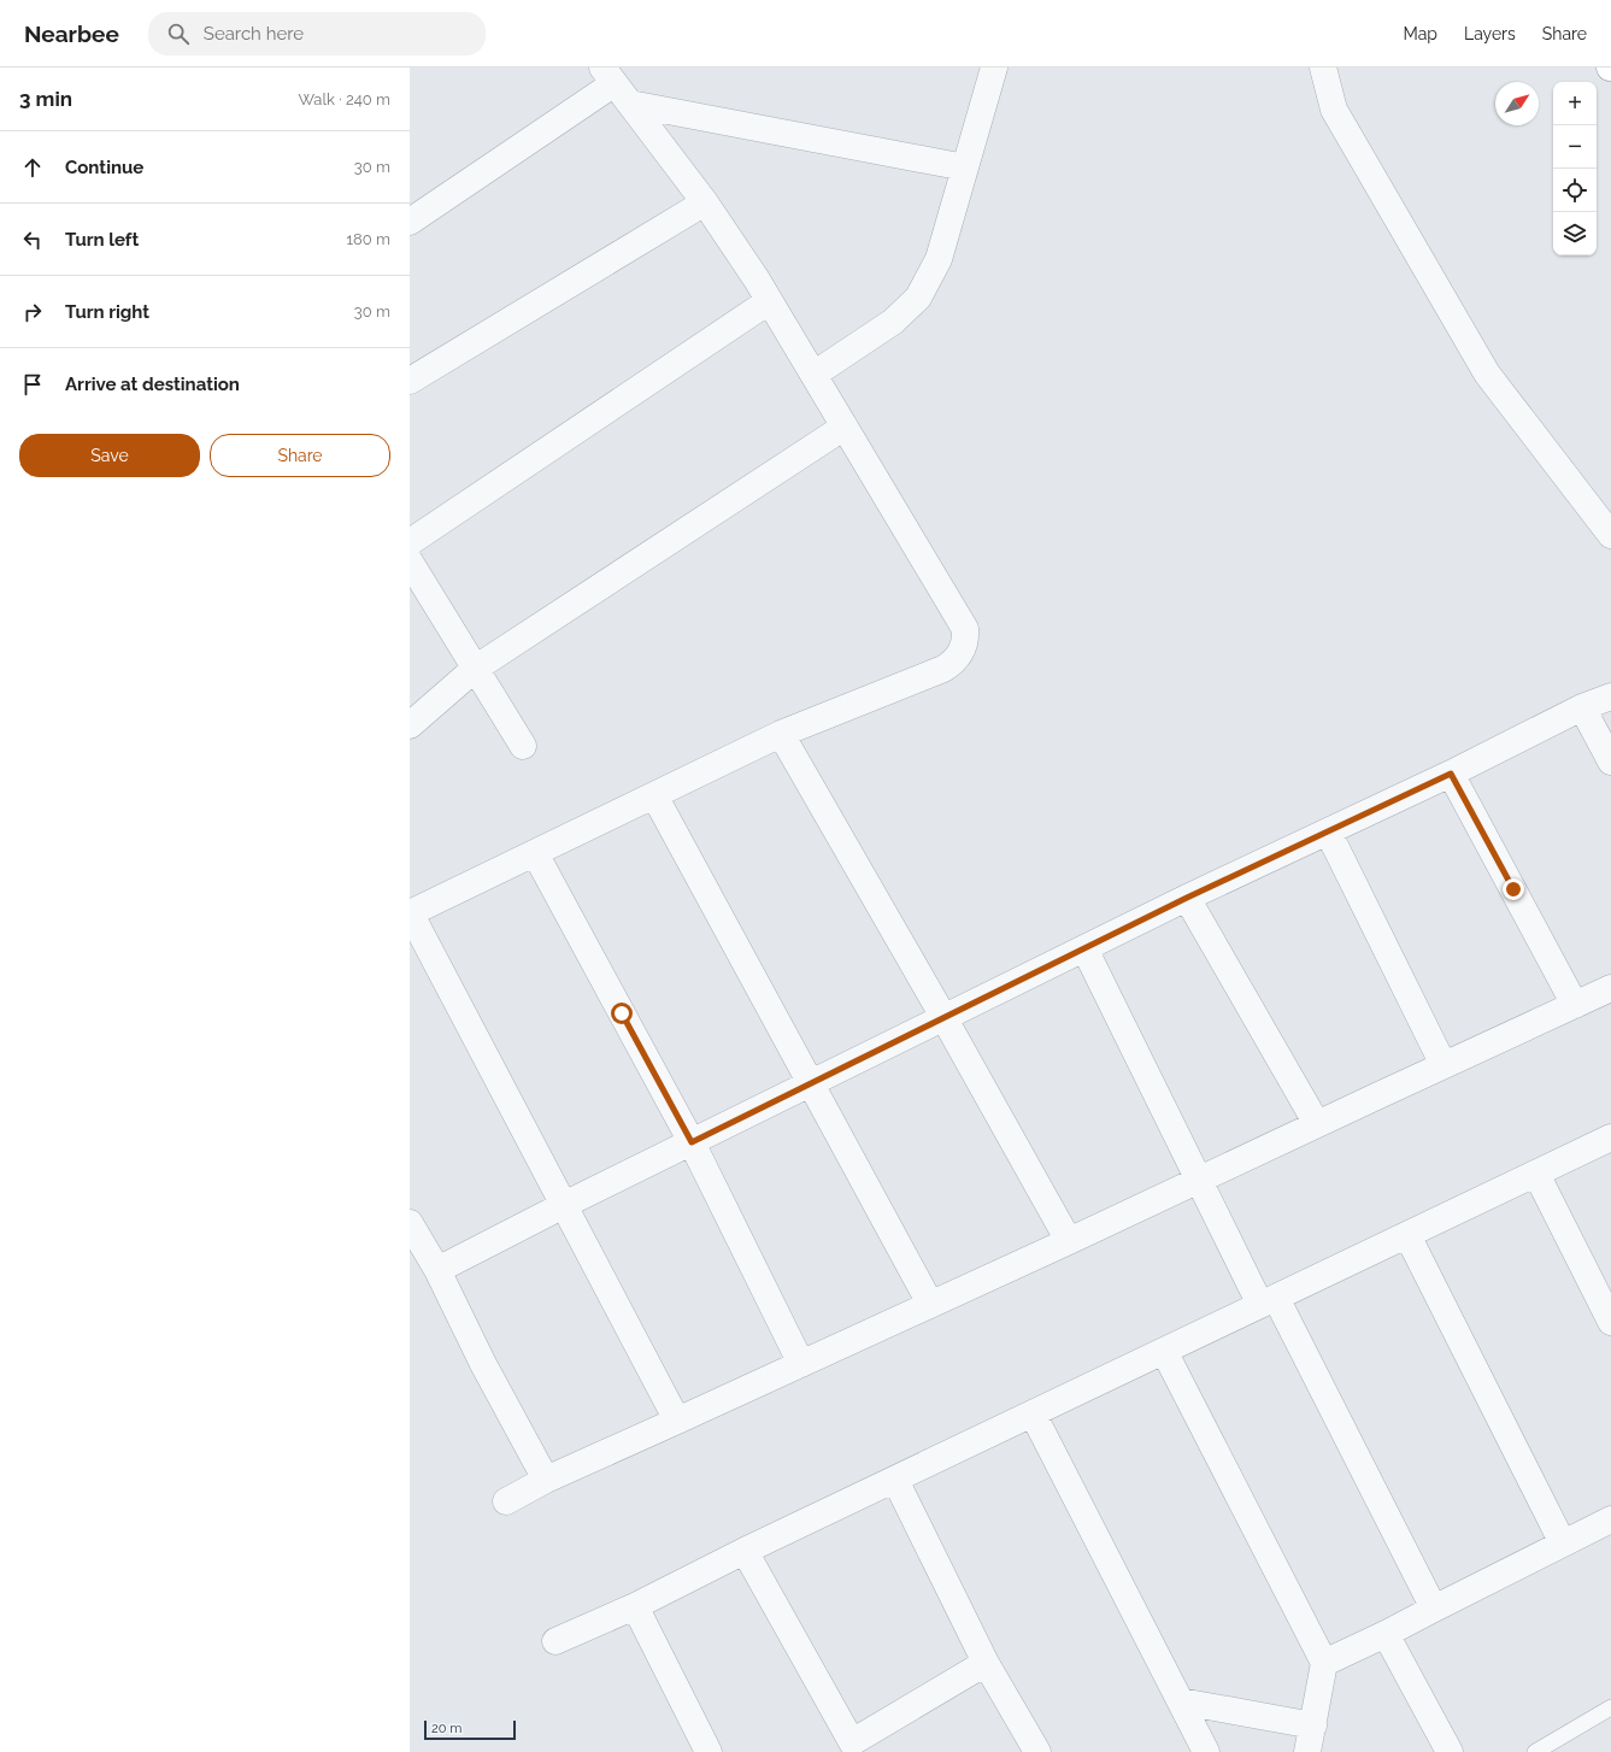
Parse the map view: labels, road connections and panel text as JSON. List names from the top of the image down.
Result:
{
  "scale_bar": "20 m",
  "north": "top right",
  "page": {
    "header": "Nearbee",
    "search": "Search here",
    "nav": ["Map", "Layers", "Share"],
    "heading": ["3 min", "Walk · 240 m"],
    "map_buttons": ["+", "−"],
    "list": [
      ["Continue", "30 m"],
      ["Turn left", "180 m"],
      ["Turn right", "30 m"],
      "Arrive at destination"
    ],
    "buttons": ["Save", "Share"],
    "scale": "20 m"
  }
}
